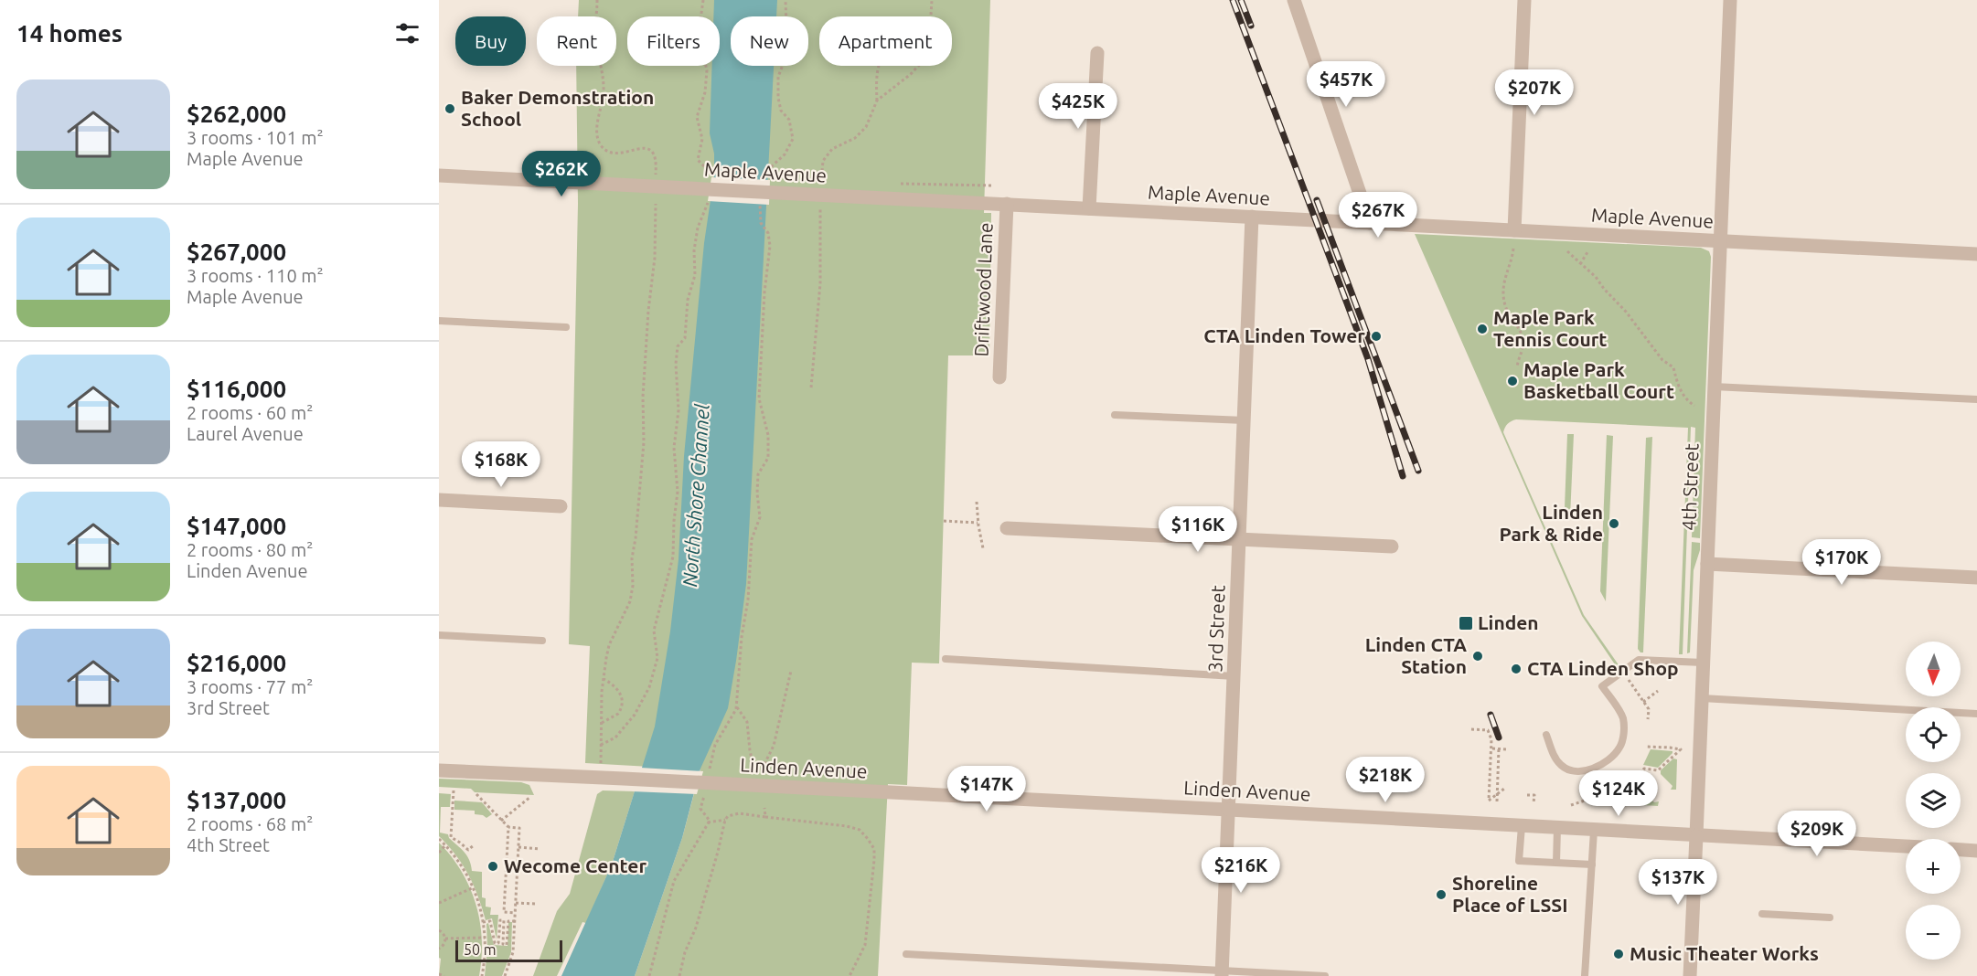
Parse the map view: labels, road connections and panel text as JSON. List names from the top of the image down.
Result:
{
  "streets": {
    "street": [
      "Maple Avenue",
      "Driftwood Lane",
      "4th Street",
      "3rd Street",
      "Linden Avenue"
    ]
  },
  "crossings": [
    ["Maple Avenue", "Driftwood Lane"],
    ["Maple Avenue", "4th Street"],
    ["Maple Avenue", "3rd Street"],
    ["4th Street", "Linden Avenue"],
    ["3rd Street", "Linden Avenue"]
  ],
  "water": ["North Shore Channel"],
  "places": {
    "other": [
      "Baker Demonstration School",
      "Maple Park Tennis Court",
      "CTA Linden Tower",
      "Maple Park Basketball Court",
      "Linden Park & Ride",
      "Linden CTA Station",
      "CTA Linden Shop",
      "Wecome Center",
      "Shoreline Place of LSSI",
      "Music Theater Works"
    ],
    "transit": ["Linden"]
  },
  "scale_bar": "50 m",
  "north": "bottom",
  "page": {
    "heading": "14 homes",
    "chip": [
      "Buy",
      "Rent",
      "Filters",
      "New",
      "Apartment"
    ],
    "price": [
      "$457K",
      "$207K",
      "$425K",
      "$262K",
      "$267K",
      "$168K",
      "$116K",
      "$170K",
      "$218K",
      "$147K",
      "$124K",
      "$209K",
      "$216K",
      "$137K"
    ],
    "list": [
      {
        "name": "$262,000",
        "note": "3 rooms · 101 m² · Maple Avenue"
      },
      {
        "name": "$267,000",
        "note": "3 rooms · 110 m² · Maple Avenue"
      },
      {
        "name": "$116,000",
        "note": "2 rooms · 60 m² · Laurel Avenue"
      },
      {
        "name": "$147,000",
        "note": "2 rooms · 80 m² · Linden Avenue"
      },
      {
        "name": "$216,000",
        "note": "3 rooms · 77 m² · 3rd Street"
      },
      {
        "name": "$137,000",
        "note": "2 rooms · 68 m² · 4th Street"
      }
    ],
    "map_buttons": ["+", "−"],
    "scale": "50 m"
  }
}
